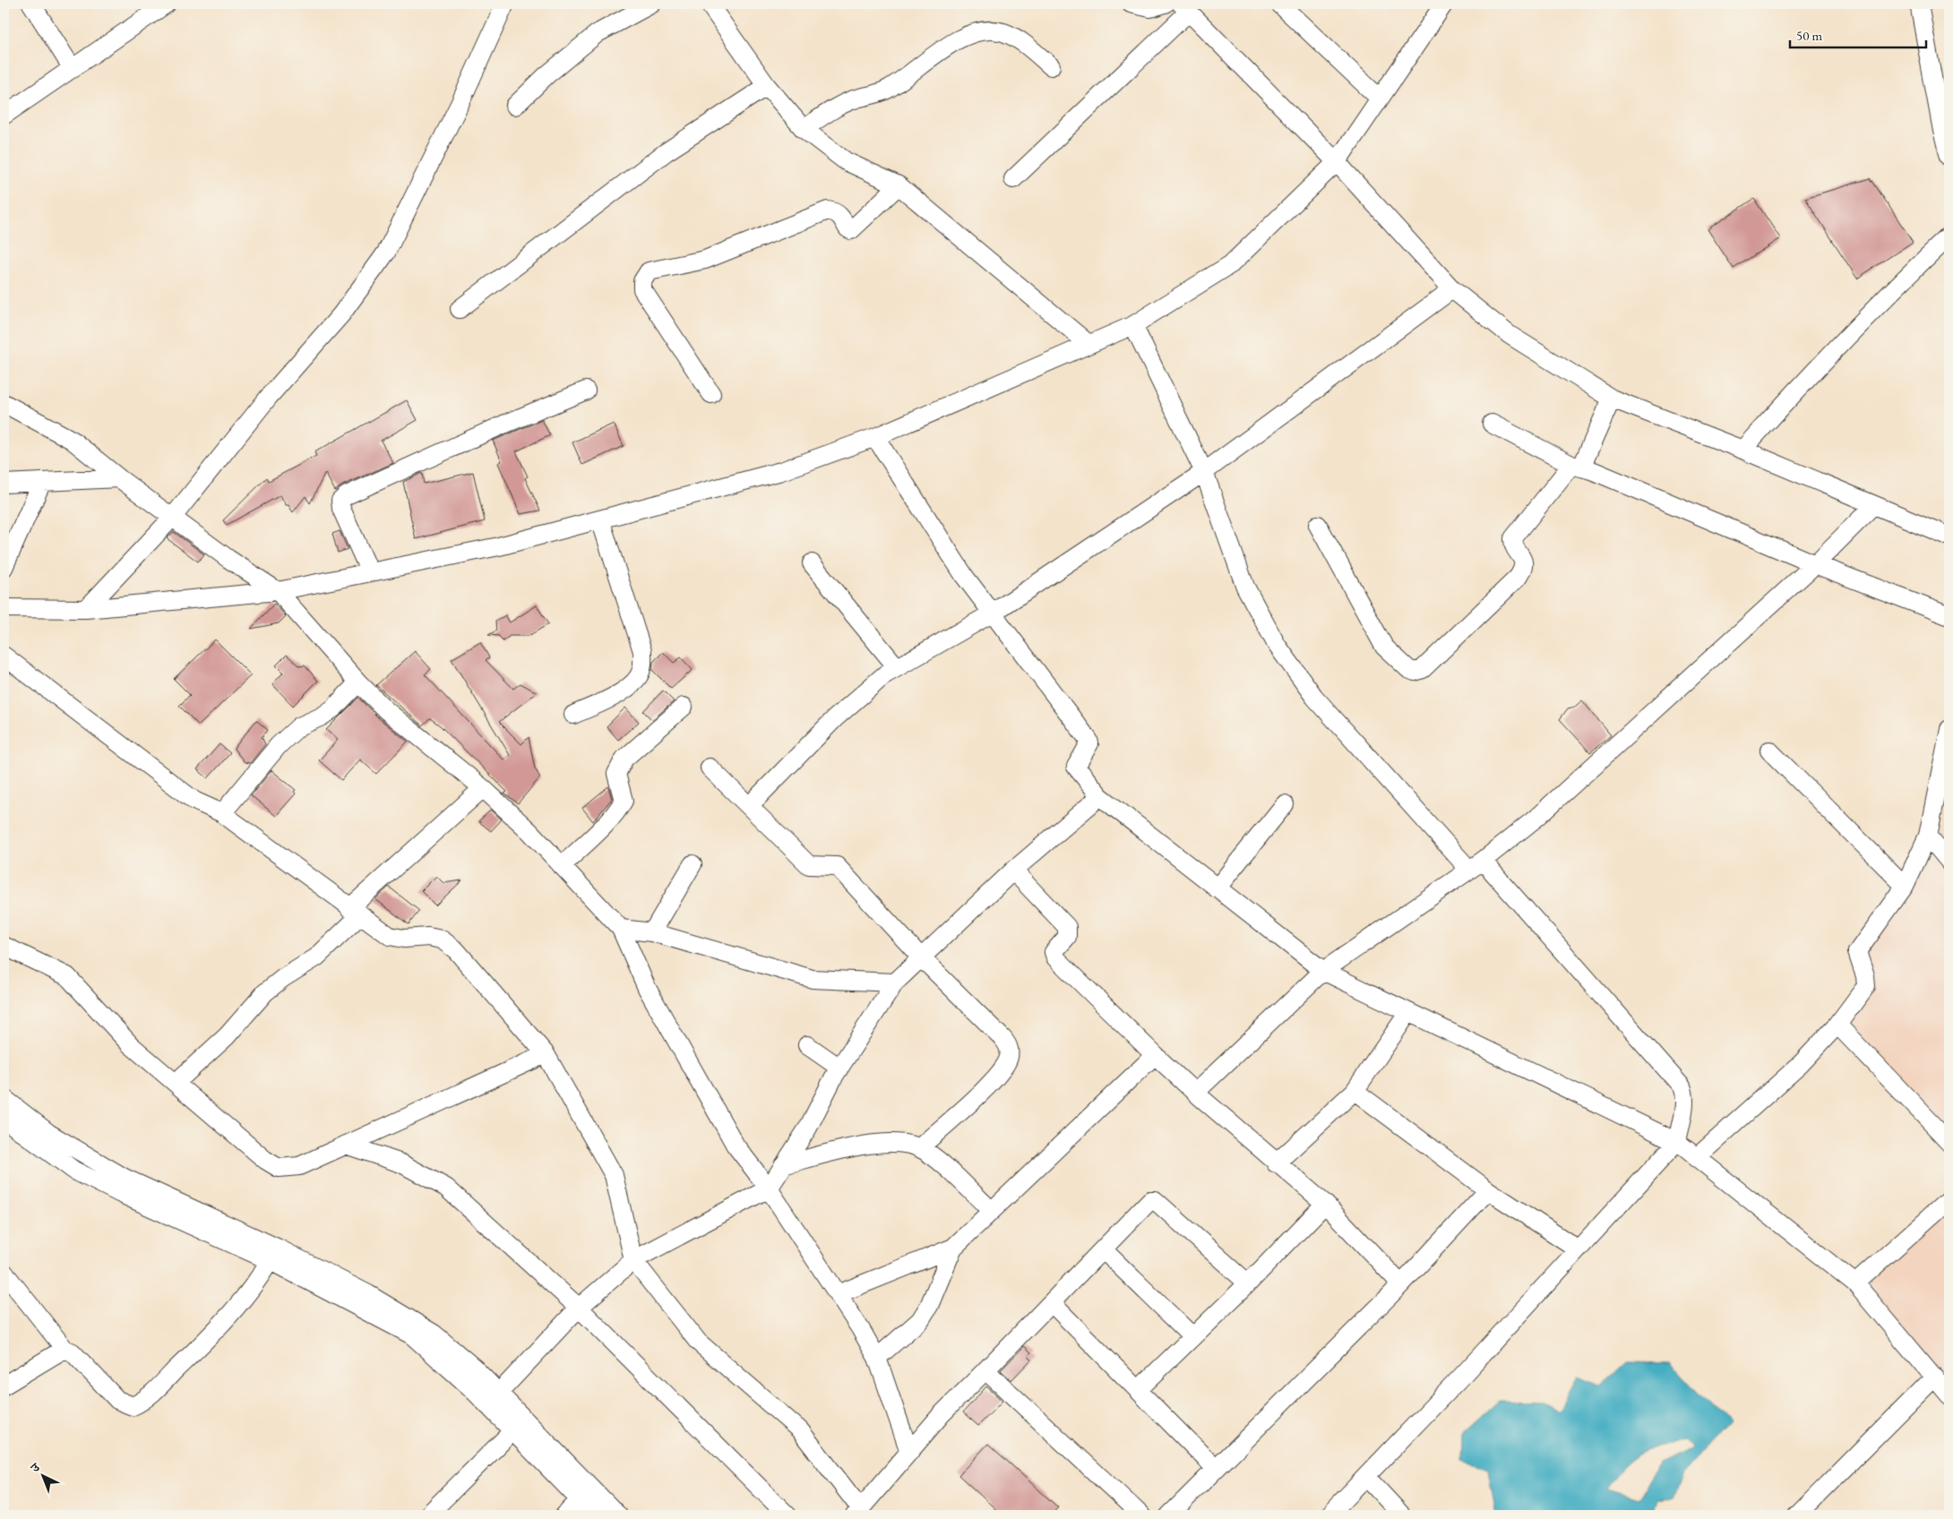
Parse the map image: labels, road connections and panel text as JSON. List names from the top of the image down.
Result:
{
  "scale_bar": "50 m",
  "north": "top left"
}
